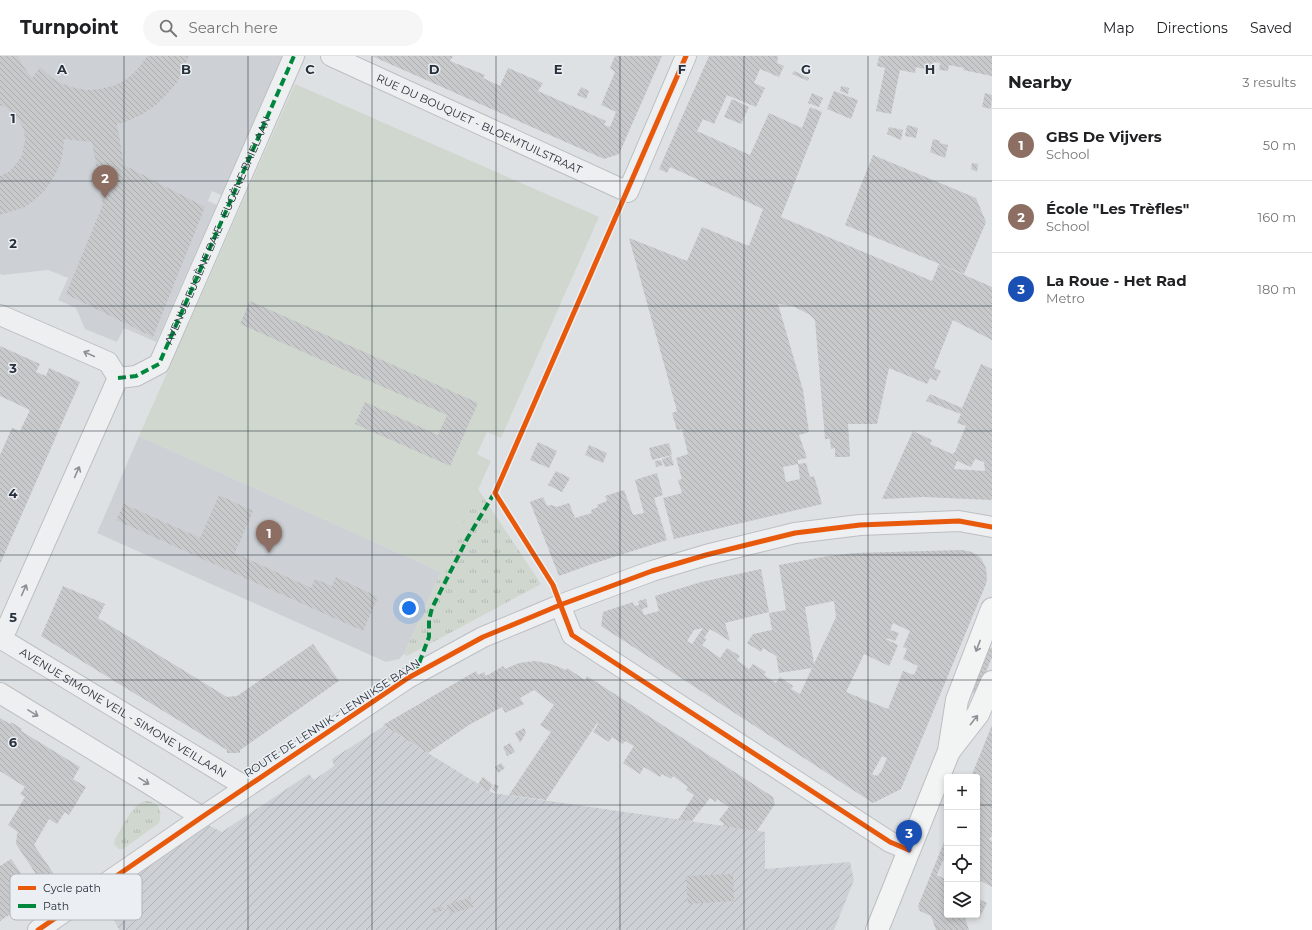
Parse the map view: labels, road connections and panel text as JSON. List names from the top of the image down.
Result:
{
  "streets": {
    "street": [
      "RUE DU BOUQUET - BLOEMTUILSTRAAT",
      "AVENUE EUGÈNE BAIE - EUGÈNE BAIELAAN",
      "AVENUE SIMONE VEIL - SIMONE VEILLAAN",
      "ROUTE DE LENNIK - LENNIKSE BAAN"
    ]
  },
  "crossings": [
    ["AVENUE SIMONE VEIL - SIMONE VEILLAAN", "ROUTE DE LENNIK - LENNIKSE BAAN"]
  ],
  "legend": ["Cycle path", "Path"],
  "page": {
    "header": "Turnpoint",
    "search": "Search here",
    "nav": ["Map", "Directions", "Saved"],
    "heading": ["Nearby", "3 results"],
    "list": [
      {
        "mark": "1",
        "name": "GBS De Vijvers",
        "note": "School",
        "value": "50 m"
      },
      {
        "mark": "2",
        "name": "École \"Les Trèfles\"",
        "note": "School",
        "value": "160 m"
      },
      {
        "mark": "3",
        "name": "La Roue - Het Rad",
        "note": "Metro",
        "value": "180 m"
      }
    ],
    "pins": ["2", "1", "3"],
    "map_buttons": ["+", "−"]
  },
  "grid": {
    "columns": [
      "A",
      "B",
      "C",
      "D",
      "E",
      "F",
      "G",
      "H"
    ],
    "rows": [
      "1",
      "2",
      "3",
      "4",
      "5",
      "6"
    ]
  }
}
